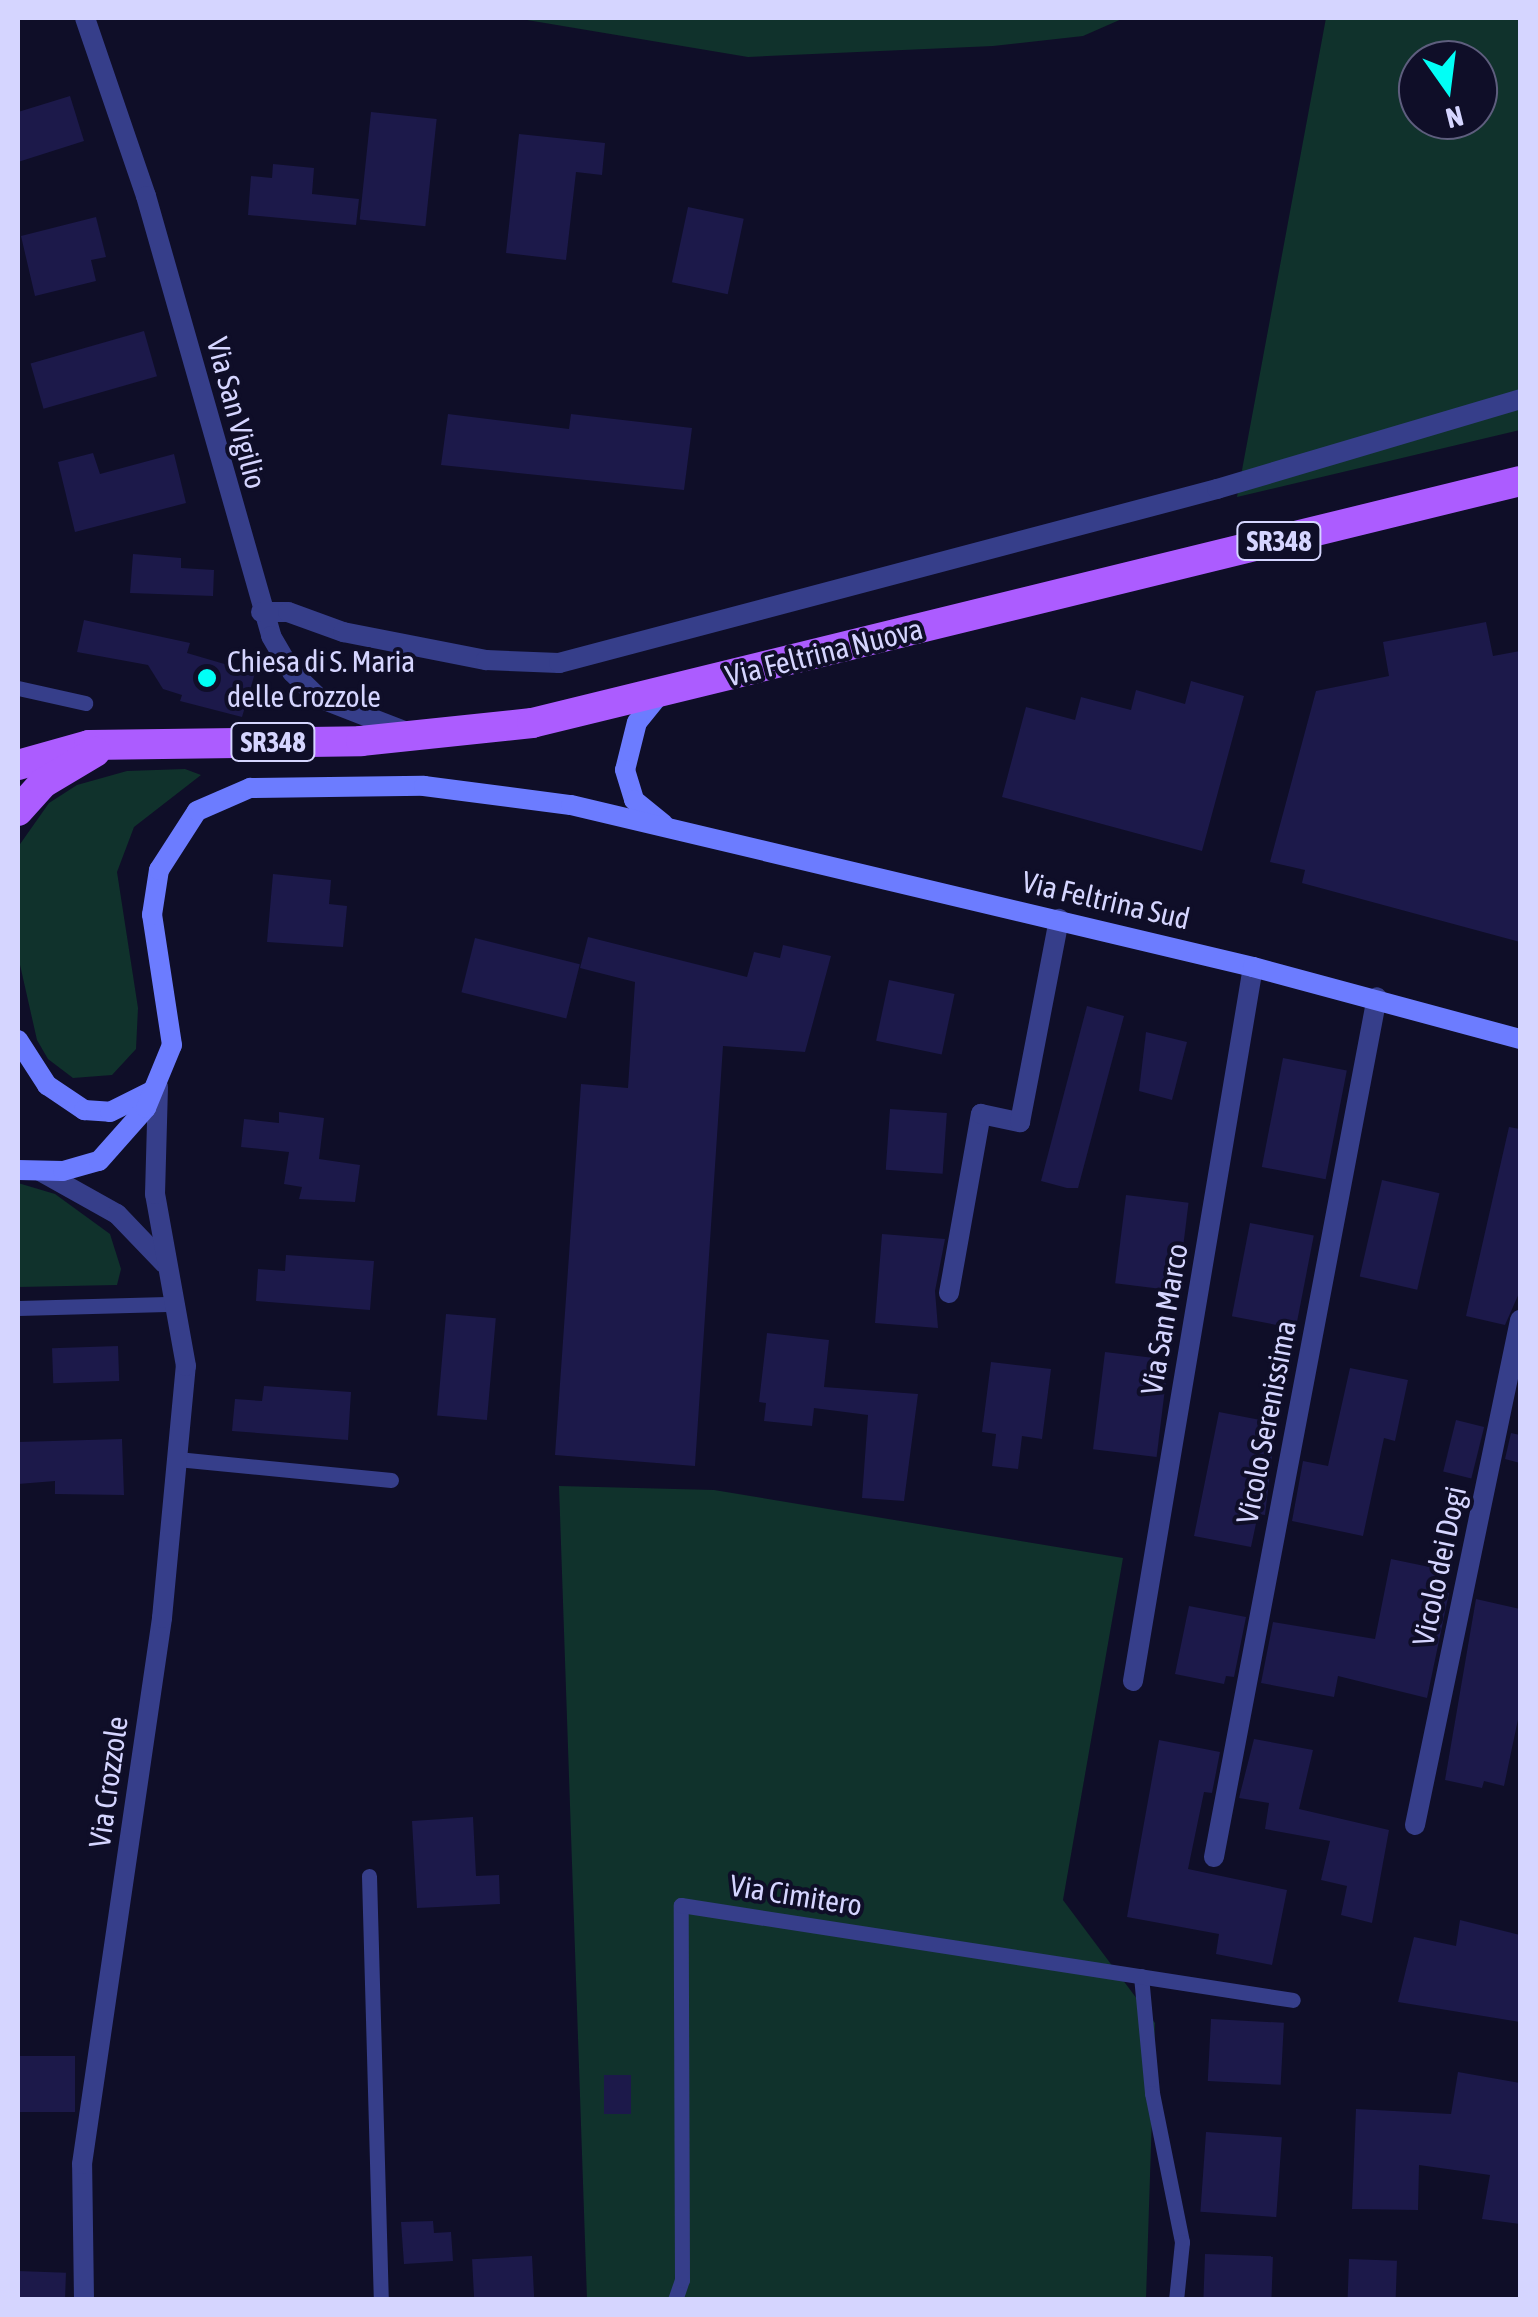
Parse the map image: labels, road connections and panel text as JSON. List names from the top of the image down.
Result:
{
  "streets": {
    "main road": ["SR348", "Via Feltrina Nuova", "Via Feltrina Sud"],
    "street": [
      "Via San Vigilio",
      "Via San Marco",
      "Vicolo Serenissima",
      "Vicolo dei Dogi",
      "Via Crozzole"
    ],
    "lane": ["Via Cimitero"]
  },
  "crossings": [
    ["Via San Vigilio", "Via Feltrina Nuova"],
    ["Via Feltrina Nuova", "Via Feltrina Sud"],
    ["Via Feltrina Sud", "Via San Marco"],
    ["Via Feltrina Sud", "Vicolo Serenissima"],
    ["Via Feltrina Sud", "Via Crozzole"]
  ],
  "places": ["Chiesa di S. Maria delle Crozzole"],
  "north": "bottom"
}
